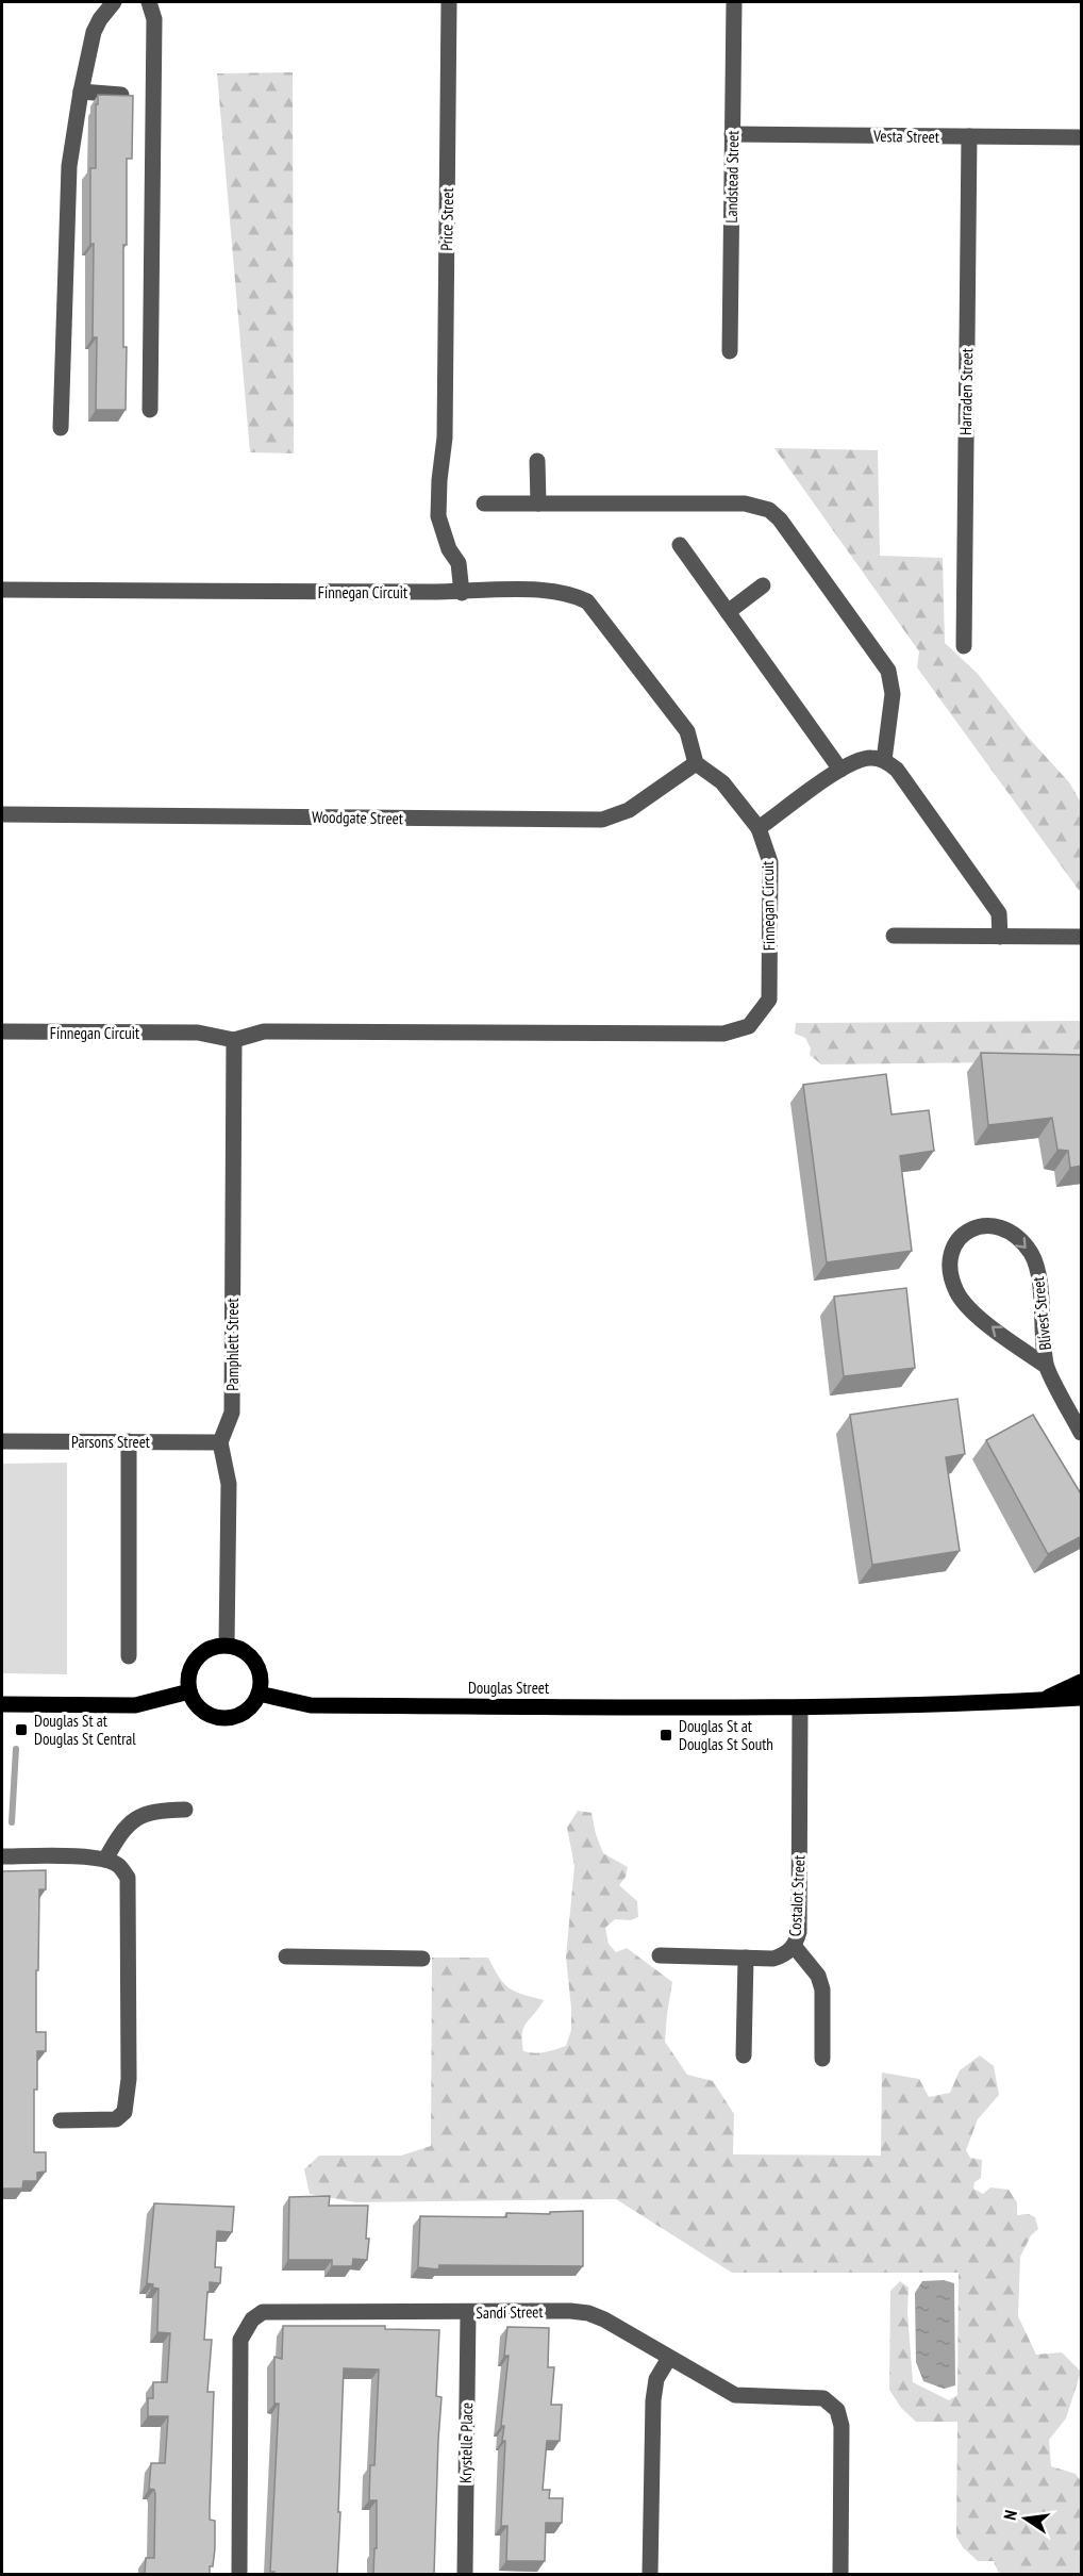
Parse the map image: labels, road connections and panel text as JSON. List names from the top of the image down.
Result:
{
  "streets": {
    "main road": ["Douglas Street"],
    "street": [
      "Vesta Street",
      "Landstead Street",
      "Price Street",
      "Harraden Street",
      "Finnegan Circuit",
      "Woodgate Street",
      "Blivest Street",
      "Pamphlett Street",
      "Parsons Street",
      "Costalot Street",
      "Sandi Street",
      "Krystelle Place"
    ]
  },
  "crossings": [
    ["Vesta Street", "Landstead Street"],
    ["Vesta Street", "Harraden Street"],
    ["Price Street", "Finnegan Circuit"],
    ["Finnegan Circuit", "Woodgate Street"],
    ["Finnegan Circuit", "Pamphlett Street"],
    ["Pamphlett Street", "Parsons Street"],
    ["Douglas Street", "Costalot Street"],
    ["Sandi Street", "Krystelle Place"]
  ],
  "places": {
    "transit": ["Douglas St at Douglas St Central", "Douglas St at Douglas St South"]
  },
  "north": "left"
}
